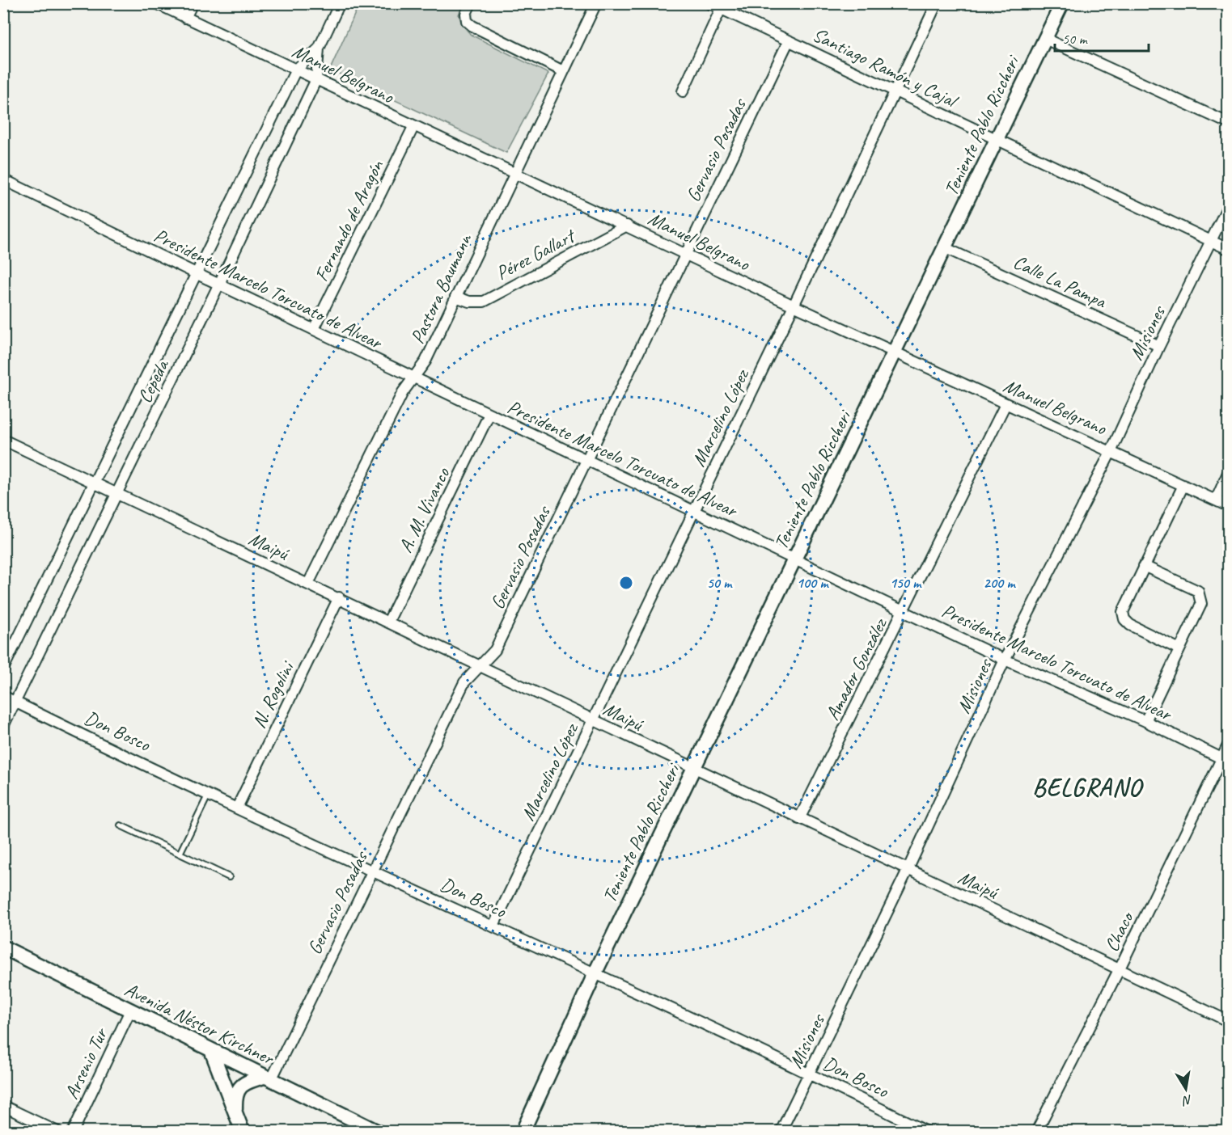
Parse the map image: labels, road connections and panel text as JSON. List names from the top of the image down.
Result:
{
  "streets": {
    "street": [
      "Santiago Ramón y Cajal",
      "Manuel Belgrano",
      "Teniente Pablo Riccheri",
      "Gervasio Posadas",
      "Fernando de Aragón",
      "Pérez Gallart",
      "Calle La Pampa",
      "Presidente Marcelo Torcuato de Alvear",
      "Pastora Baumann",
      "Misiones",
      "Cepeda",
      "Marcelino López",
      "A. M. Vivanco",
      "Maipú",
      "Amador González",
      "N. Rogolini",
      "Don Bosco",
      "Chaco",
      "Avenida Néstor Kirchner",
      "Arsenio Tur"
    ]
  },
  "crossings": [
    ["Santiago Ramón y Cajal", "Teniente Pablo Riccheri"],
    ["Santiago Ramón y Cajal", "Gervasio Posadas"],
    ["Santiago Ramón y Cajal", "Misiones"],
    ["Santiago Ramón y Cajal", "Marcelino López"],
    ["Manuel Belgrano", "Teniente Pablo Riccheri"],
    ["Manuel Belgrano", "Gervasio Posadas"],
    ["Manuel Belgrano", "Fernando de Aragón"],
    ["Manuel Belgrano", "Pérez Gallart"],
    ["Manuel Belgrano", "Pastora Baumann"],
    ["Manuel Belgrano", "Misiones"],
    ["Manuel Belgrano", "Cepeda"],
    ["Manuel Belgrano", "Marcelino López"],
    ["Manuel Belgrano", "Amador González"],
    ["Teniente Pablo Riccheri", "Calle La Pampa"],
    ["Teniente Pablo Riccheri", "Presidente Marcelo Torcuato de Alvear"],
    ["Teniente Pablo Riccheri", "Maipú"],
    ["Teniente Pablo Riccheri", "Don Bosco"],
    ["Gervasio Posadas", "Presidente Marcelo Torcuato de Alvear"],
    ["Gervasio Posadas", "Maipú"],
    ["Gervasio Posadas", "Don Bosco"],
    ["Gervasio Posadas", "Avenida Néstor Kirchner"],
    ["Fernando de Aragón", "Presidente Marcelo Torcuato de Alvear"],
    ["Pérez Gallart", "Pastora Baumann"],
    ["Calle La Pampa", "Misiones"],
    ["Presidente Marcelo Torcuato de Alvear", "Pastora Baumann"],
    ["Presidente Marcelo Torcuato de Alvear", "Misiones"],
    ["Presidente Marcelo Torcuato de Alvear", "Cepeda"],
    ["Presidente Marcelo Torcuato de Alvear", "Marcelino López"],
    ["Presidente Marcelo Torcuato de Alvear", "A. M. Vivanco"],
    ["Presidente Marcelo Torcuato de Alvear", "Amador González"],
    ["Presidente Marcelo Torcuato de Alvear", "Chaco"],
    ["Pastora Baumann", "Maipú"],
    ["Misiones", "Maipú"],
    ["Misiones", "Don Bosco"],
    ["Cepeda", "Maipú"],
    ["Cepeda", "Don Bosco"],
    ["Marcelino López", "Maipú"],
    ["Marcelino López", "Don Bosco"],
    ["A. M. Vivanco", "Maipú"],
    ["Maipú", "Amador González"],
    ["Maipú", "N. Rogolini"],
    ["Maipú", "Chaco"],
    ["N. Rogolini", "Don Bosco"],
    ["Avenida Néstor Kirchner", "Arsenio Tur"]
  ],
  "districts": ["BELGRANO"],
  "scale_bar": "50 m",
  "north": "bottom",
  "rings": [
    "50 m",
    "100 m",
    "150 m",
    "200 m"
  ]
}
